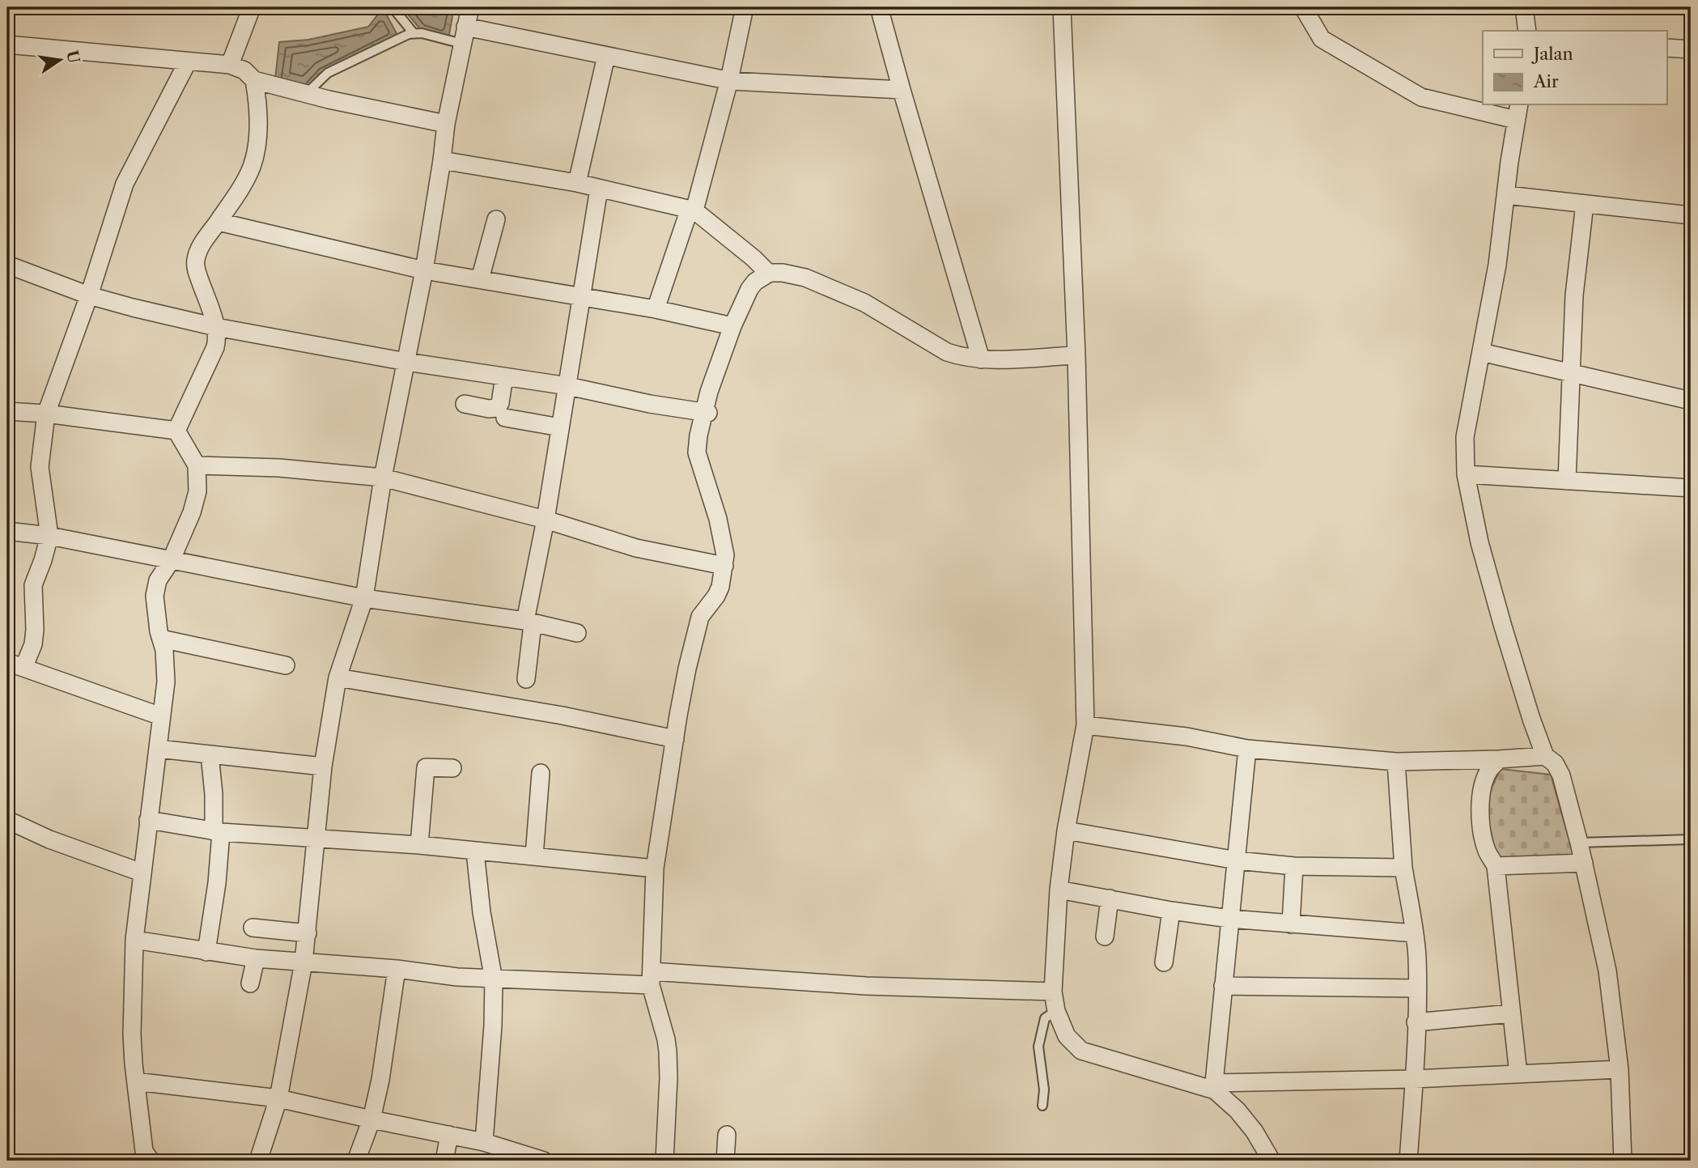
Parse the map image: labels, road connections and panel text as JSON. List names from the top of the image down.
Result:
{
  "legend": ["Jalan", "Air"],
  "north": "right"
}
